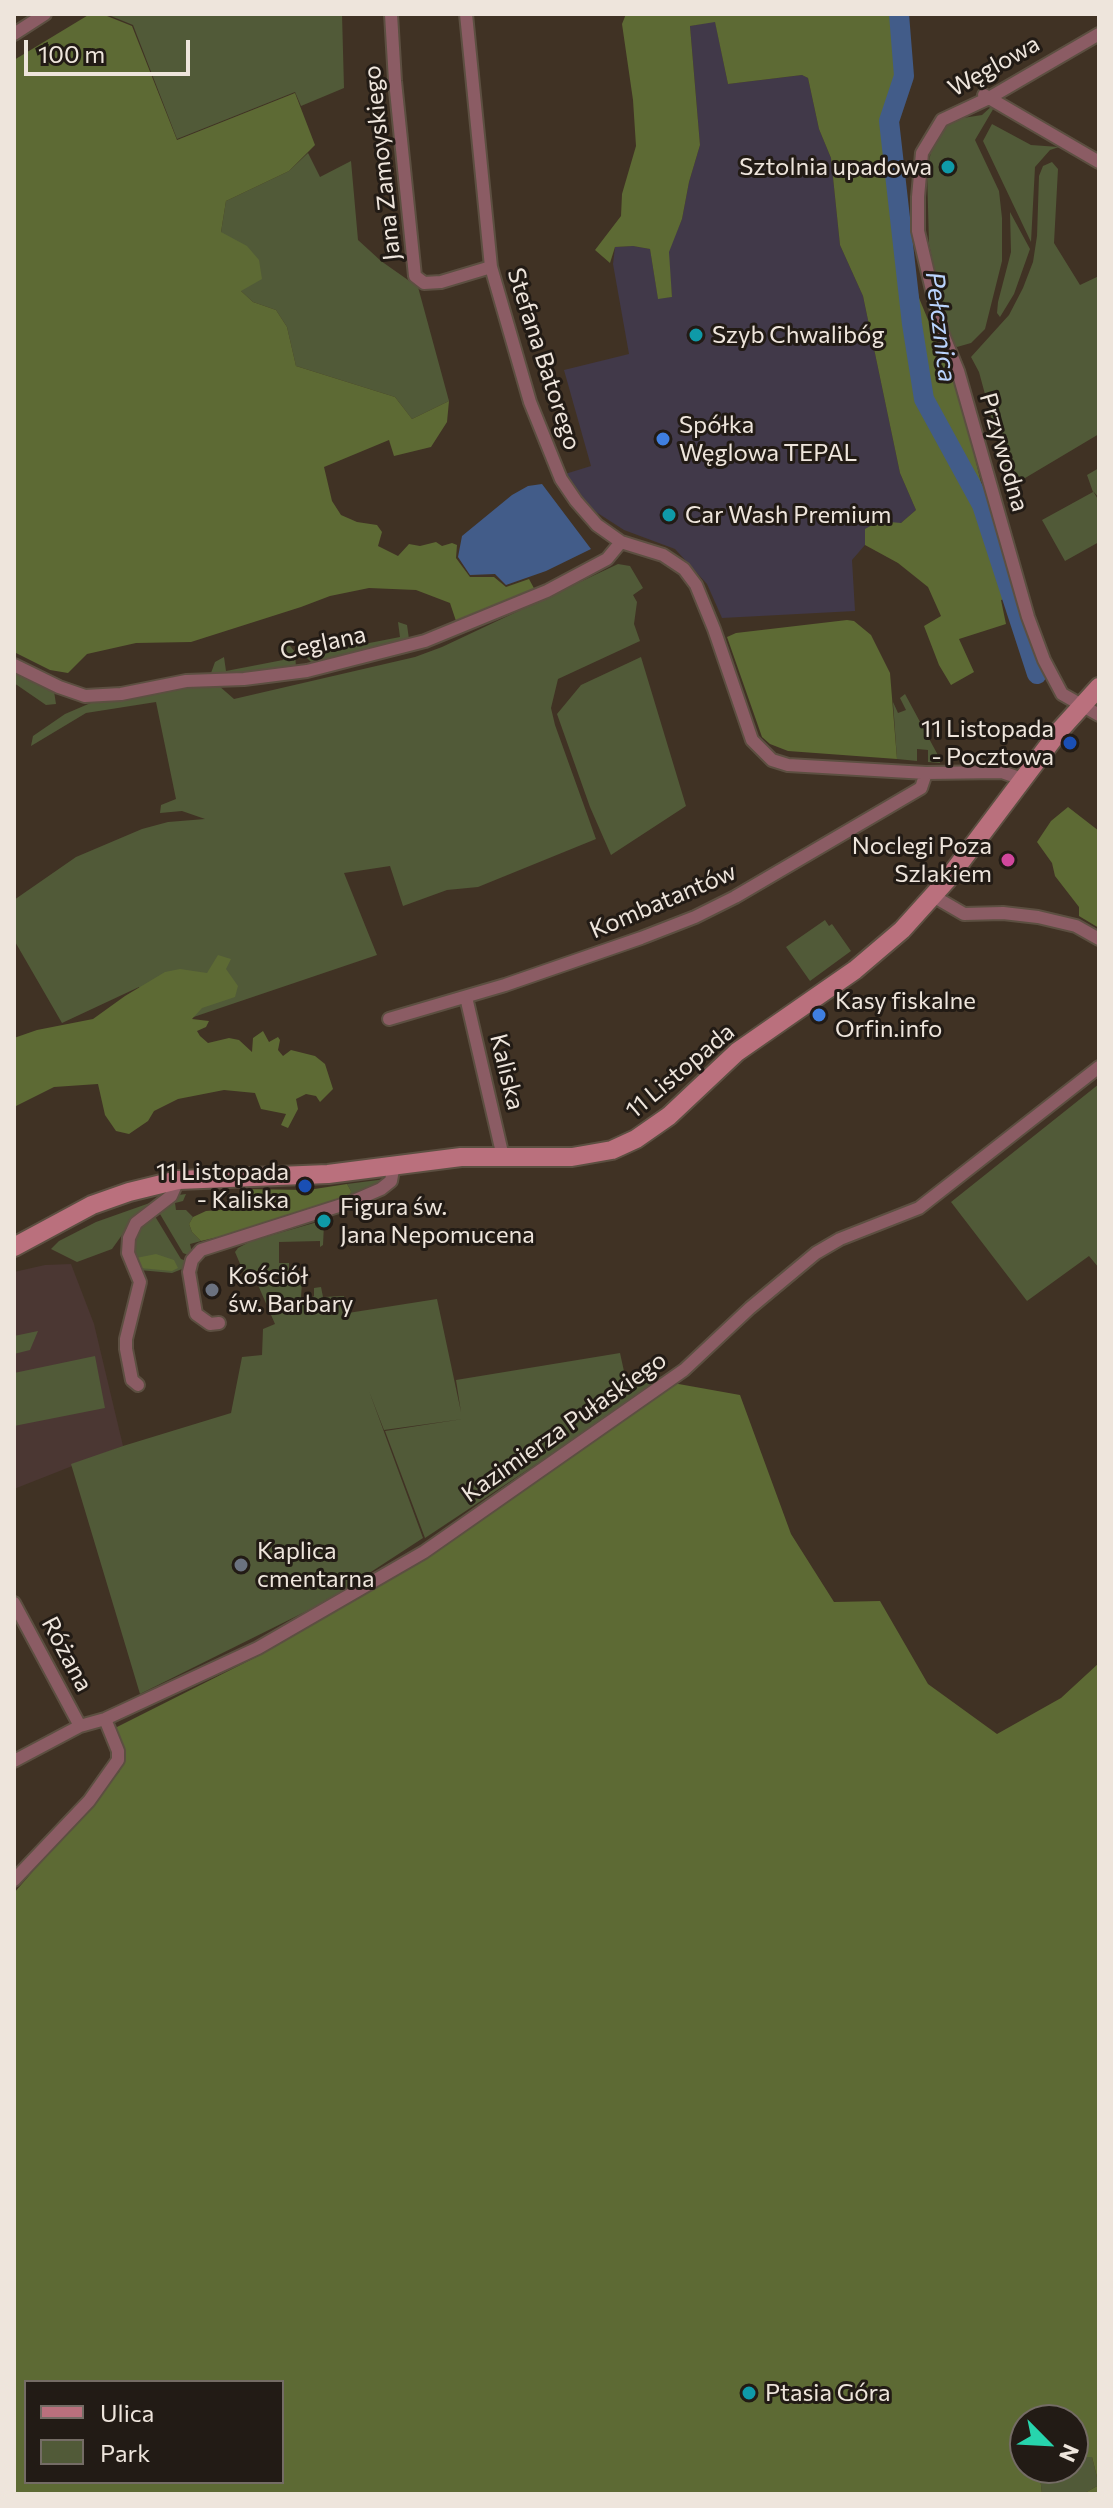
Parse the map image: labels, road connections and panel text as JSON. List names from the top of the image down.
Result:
{
  "streets": {
    "main road": ["11 Listopada"],
    "street": [
      "Węglowa",
      "Jana Zamoyskiego",
      "Stefana Batorego",
      "Przywodna",
      "Ceglana",
      "Kombatantów",
      "Kaliska",
      "Kazimierza Pułaskiego",
      "Różana"
    ]
  },
  "crossings": [
    ["Węglowa", "Przywodna"],
    ["Jana Zamoyskiego", "Stefana Batorego"],
    ["Stefana Batorego", "Ceglana"],
    ["Stefana Batorego", "Kombatantów"],
    ["Stefana Batorego", "11 Listopada"],
    ["Przywodna", "11 Listopada"],
    ["Kombatantów", "Kaliska"],
    ["11 Listopada", "Kaliska"],
    ["Kazimierza Pułaskiego", "Różana"]
  ],
  "water": ["Pełcznica"],
  "places": [
    "Sztolnia upadowa",
    "Szyb Chwalibóg",
    "Spółka Węglowa TEPAL",
    "Car Wash Premium",
    "11 Listopada - Pocztowa",
    "Noclegi Poza Szlakiem",
    "Kasy fiskalne Orfin.info",
    "11 Listopada - Kaliska",
    "Figura św. Jana Nepomucena",
    "Kościół św. Barbary",
    "Kaplica cmentarna",
    "Ptasia Góra"
  ],
  "legend": ["Ulica", "Park"],
  "scale_bar": "100 m",
  "north": "bottom right"
}
